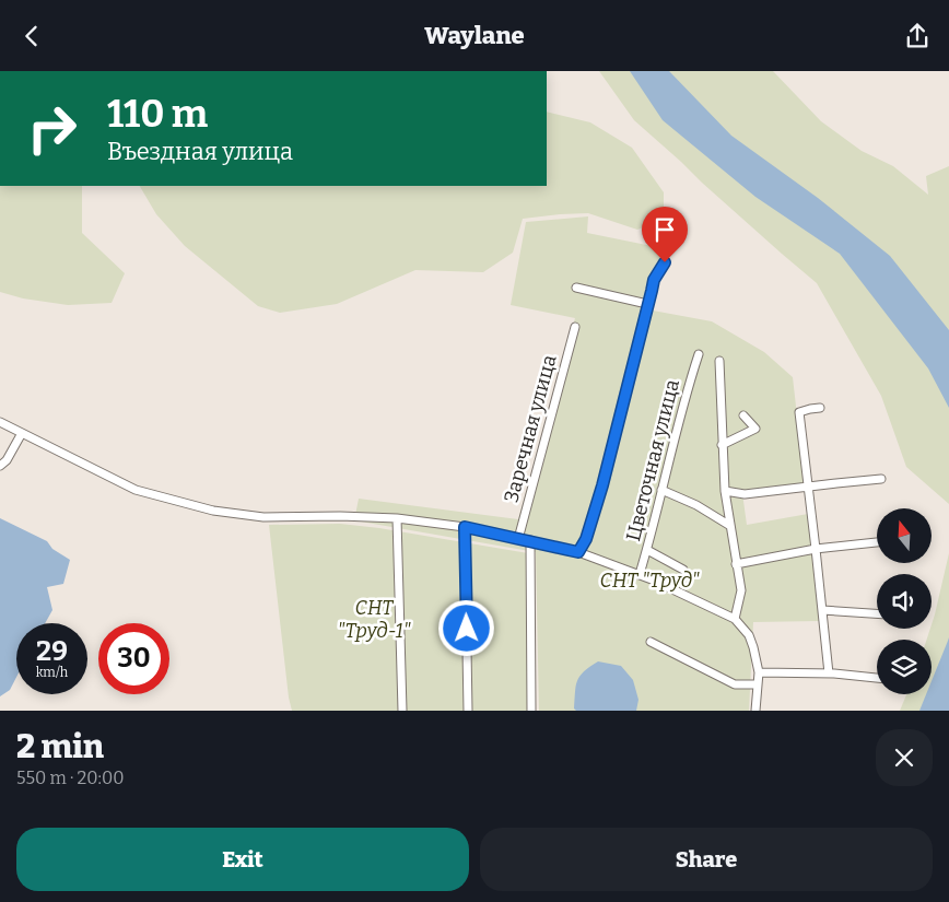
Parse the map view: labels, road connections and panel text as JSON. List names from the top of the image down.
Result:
{
  "streets": {
    "street": ["Заречная улица", "Цветочная улица"]
  },
  "parks": ["СНТ \"Труд\"", "СНТ \"Труд-1\""],
  "north": "top",
  "page": {
    "header": "Waylane",
    "turn": ["110 m", "Въездная улица"],
    "speed": "29 km/h",
    "limit": "30",
    "heading": ["2 min", "550 m · 20:00"],
    "buttons": ["Exit", "Share"]
  }
}
